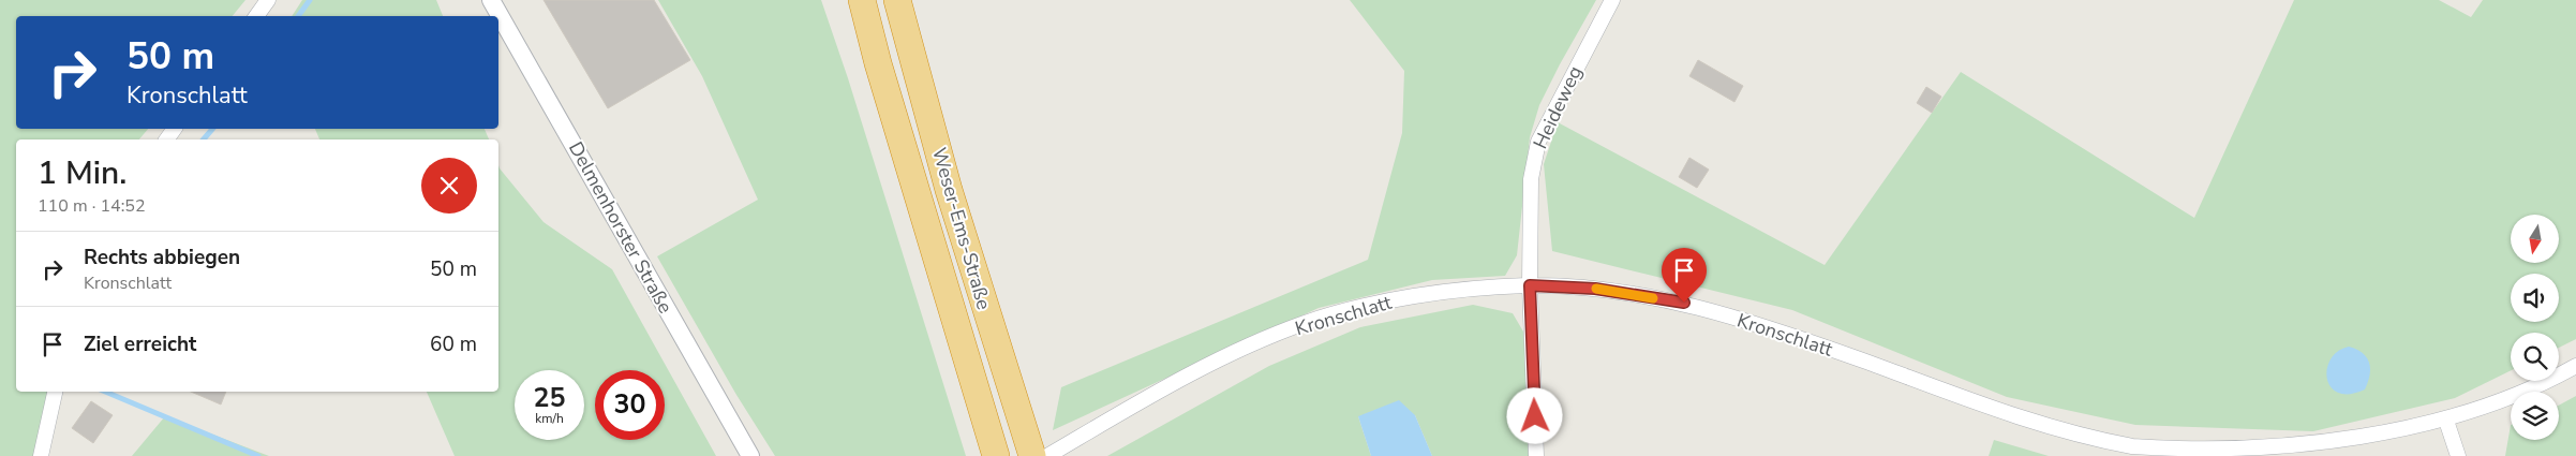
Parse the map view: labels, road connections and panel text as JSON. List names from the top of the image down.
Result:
{
  "streets": {
    "highway": ["Weser-Ems-Straße"],
    "street": ["Heideweg", "Delmenhorster Straße", "Kronschlatt"]
  },
  "crossings": [
    ["Heideweg", "Kronschlatt"]
  ],
  "north": "bottom",
  "page": {
    "turn": ["50 m", "Kronschlatt"],
    "heading": ["1 Min.", "110 m · 14:52"],
    "list": [
      {
        "name": "Rechts abbiegen",
        "note": "Kronschlatt",
        "value": "50 m"
      },
      {
        "name": "Ziel erreicht",
        "value": "60 m"
      }
    ],
    "speed": "25 km/h",
    "limit": "30"
  }
}
